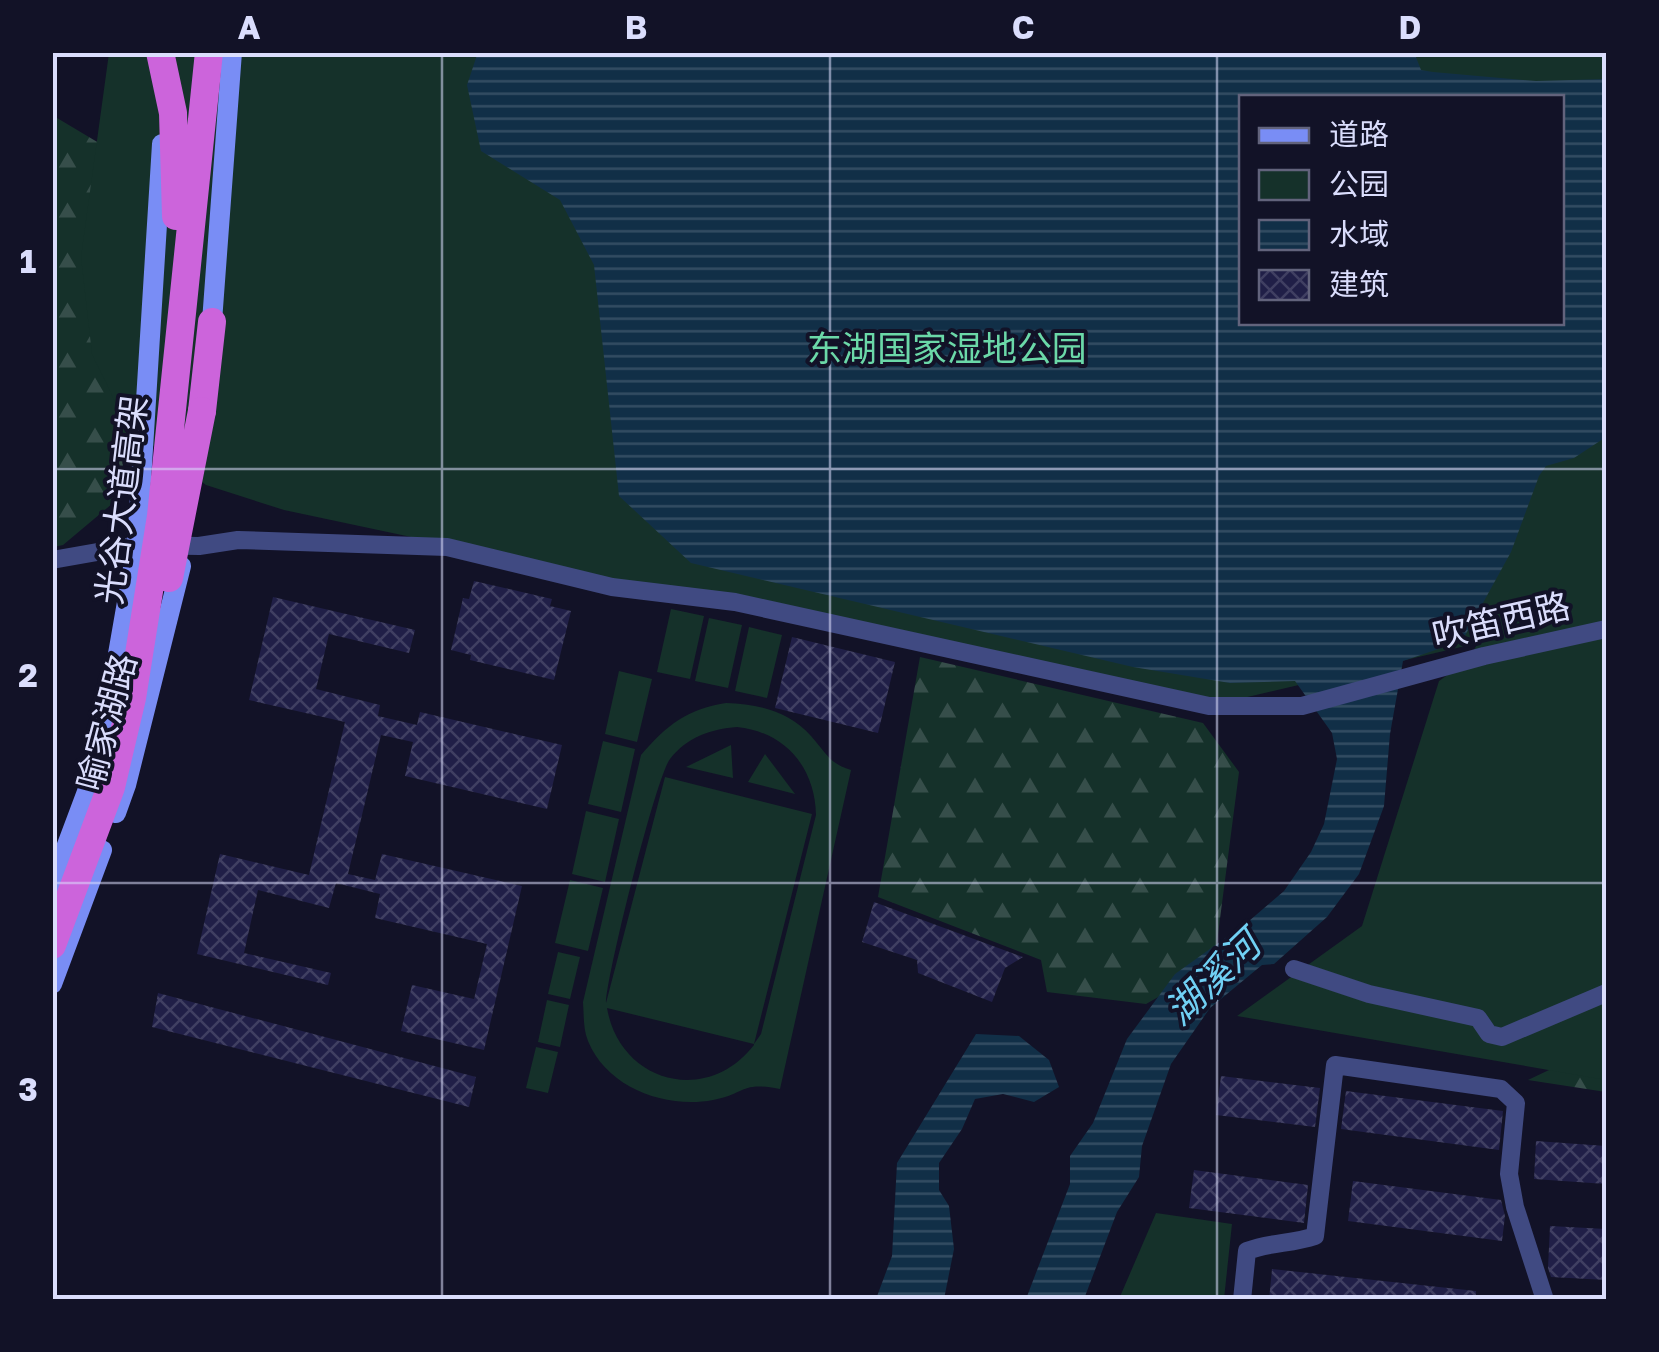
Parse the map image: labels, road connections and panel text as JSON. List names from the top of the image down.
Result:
{
  "streets": {
    "highway": ["光谷大道高架"],
    "main road": ["喻家湖路"],
    "street": ["吹笛西路"]
  },
  "crossings": [
    ["吹笛西路", "喻家湖路"]
  ],
  "water": ["湖溪河"],
  "parks": ["东湖国家湿地公园"],
  "legend": [
    "道路",
    "公园",
    "水域",
    "建筑"
  ],
  "grid": {
    "columns": [
      "A",
      "B",
      "C",
      "D"
    ],
    "rows": ["1", "2", "3"]
  }
}
